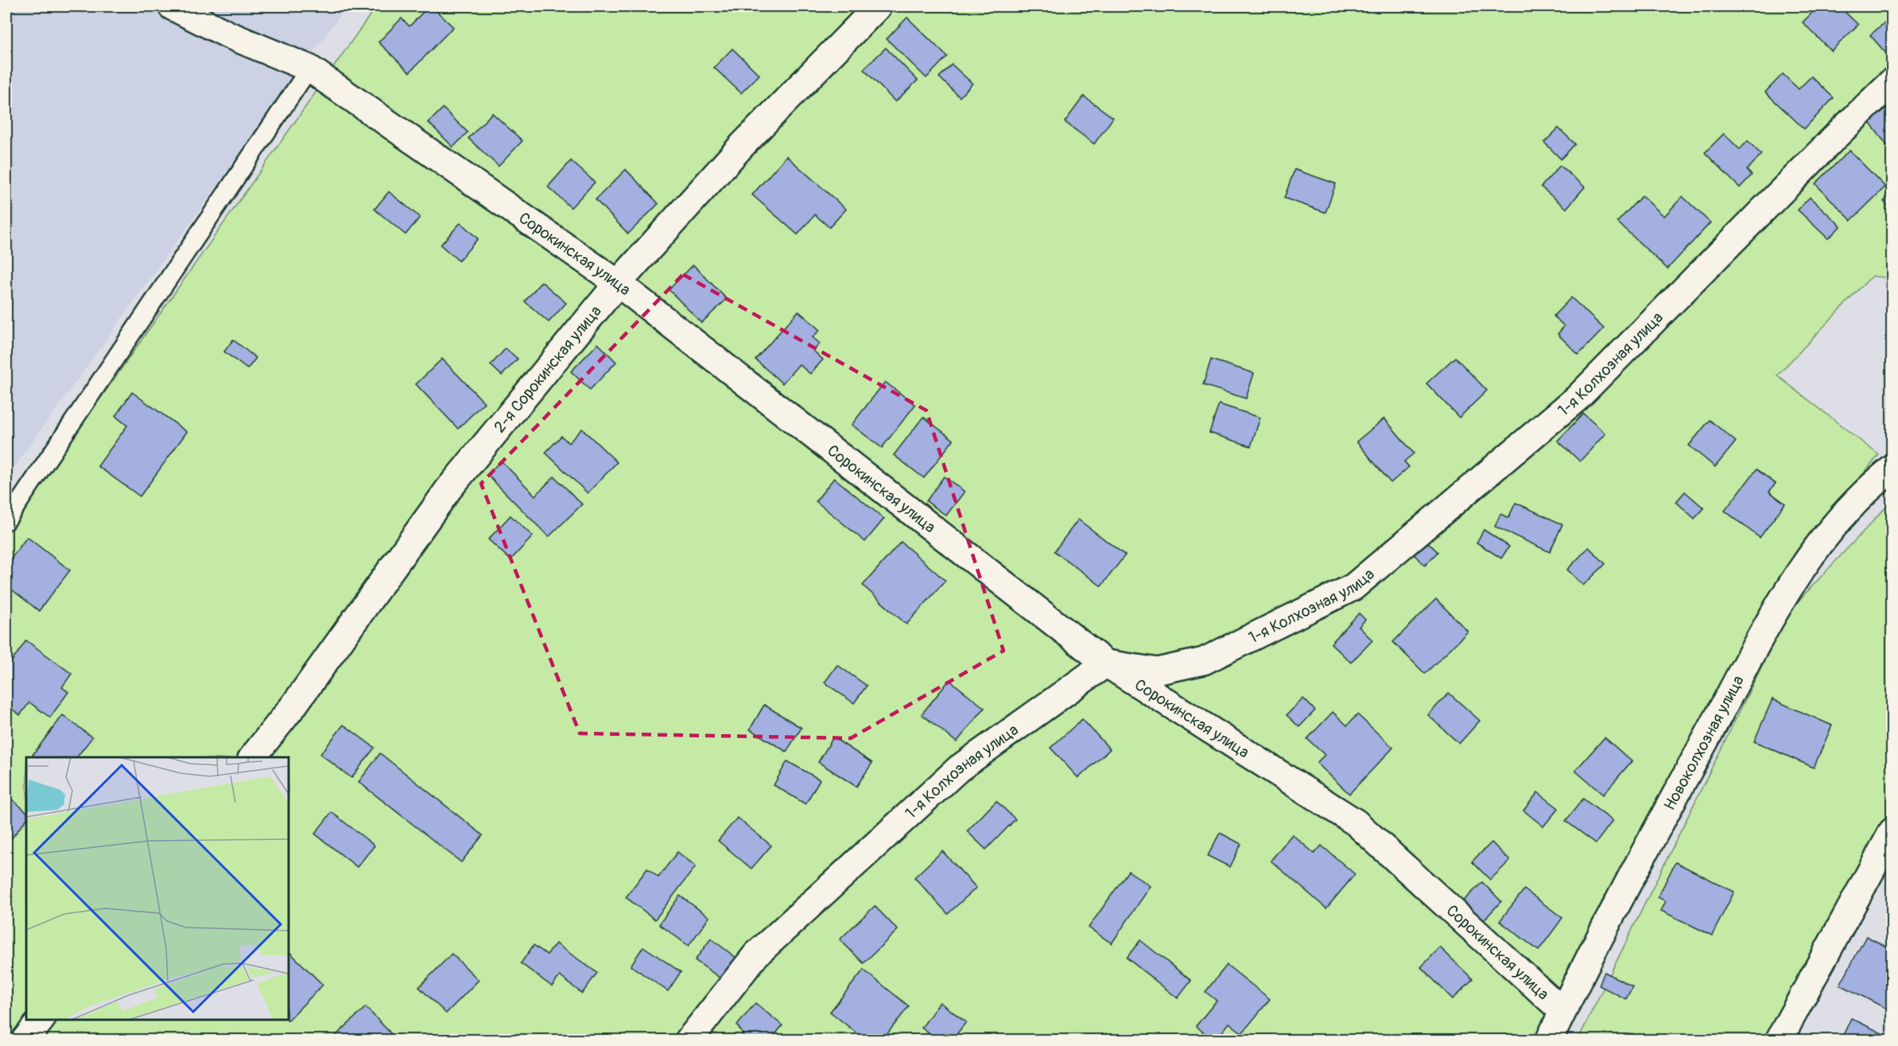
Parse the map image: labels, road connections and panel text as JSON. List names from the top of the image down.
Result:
{
  "streets": {
    "street": [
      "Сорокинская улица",
      "1-я Колхозная улица",
      "2-я Сорокинская улица",
      "Новоколхозная улица"
    ]
  },
  "crossings": [
    ["Сорокинская улица", "1-я Колхозная улица"],
    ["Сорокинская улица", "2-я Сорокинская улица"],
    ["Сорокинская улица", "Новоколхозная улица"]
  ]
}
